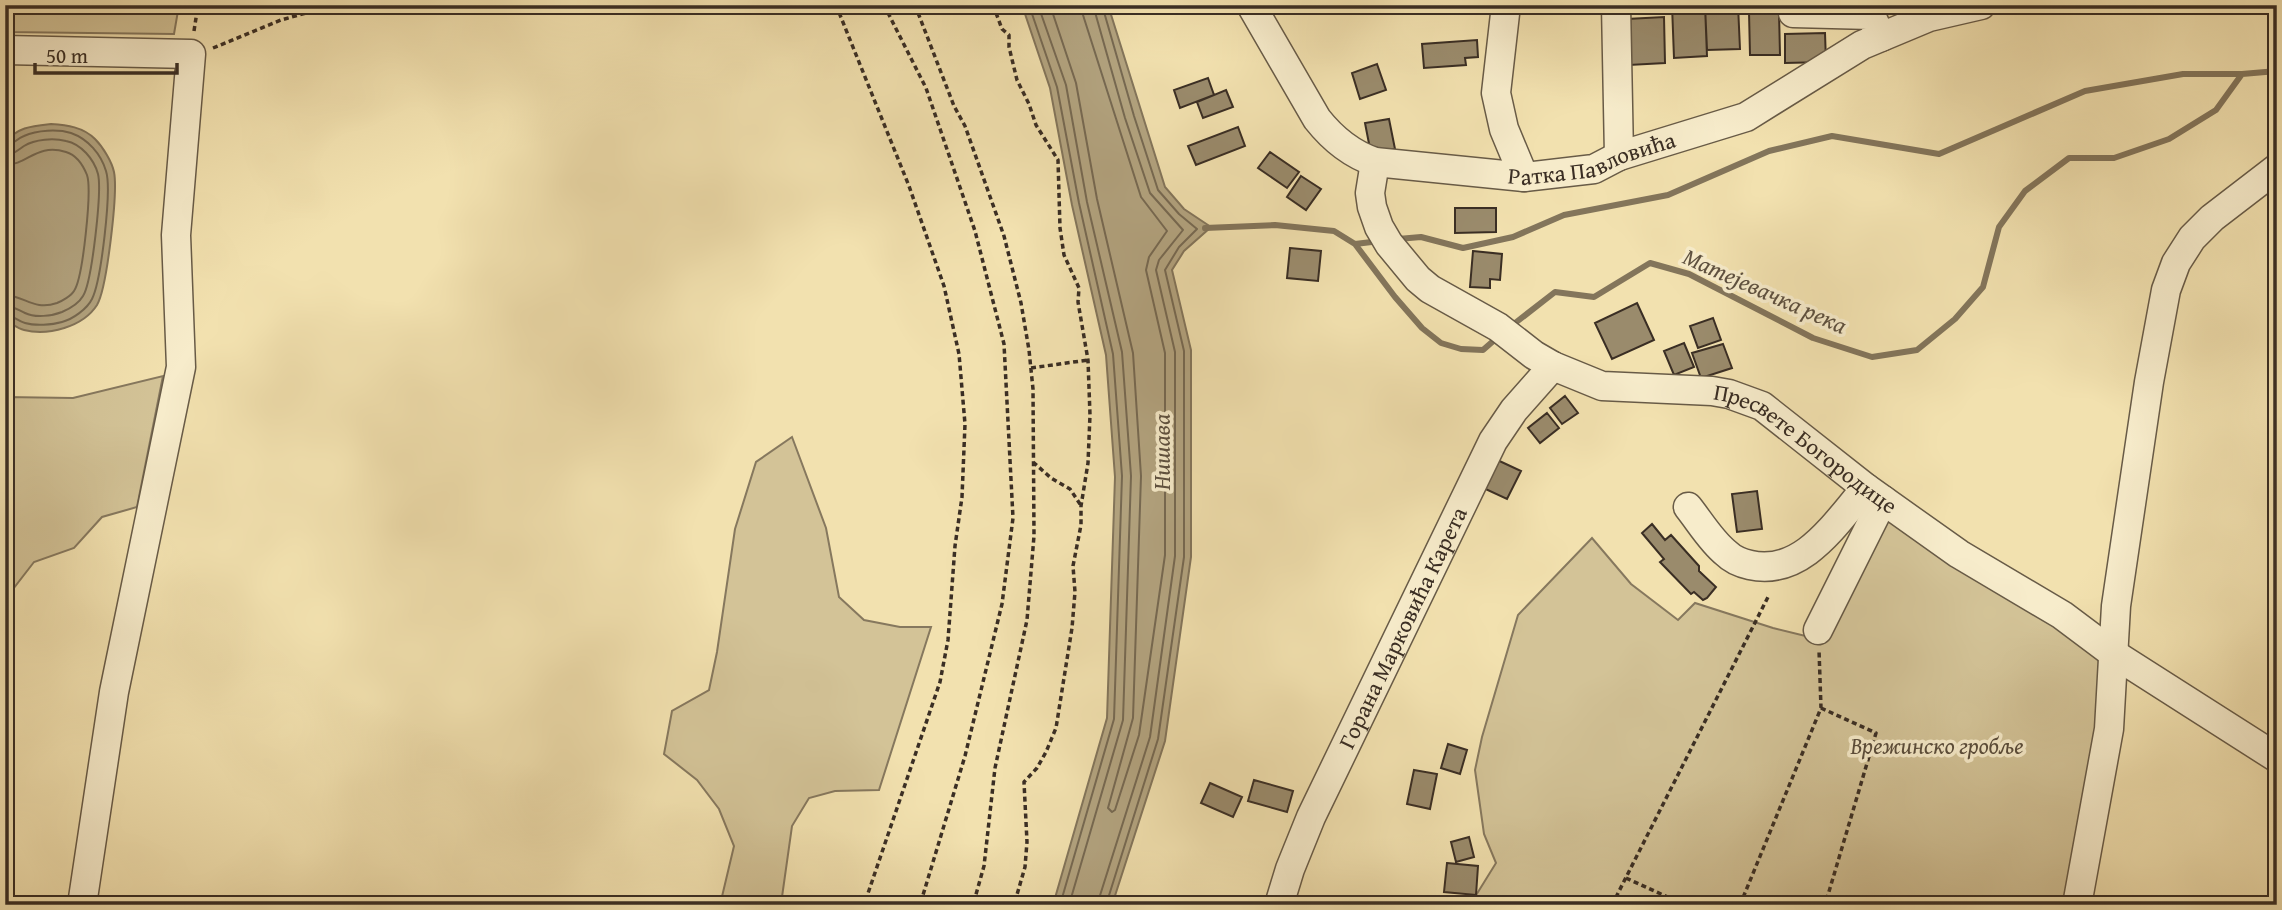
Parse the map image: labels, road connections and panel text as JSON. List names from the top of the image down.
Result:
{
  "streets": {
    "street": ["Ратка Павловића", "Пресвете Богородице", "Горана Марковића Карета"]
  },
  "crossings": [
    ["Ратка Павловића", "Пресвете Богородице"],
    ["Пресвете Богородице", "Горана Марковића Карета"]
  ],
  "water": ["Матејевачка река", "Нишава"],
  "parks": ["Врежинско гробље"],
  "scale_bar": "50 m"
}
